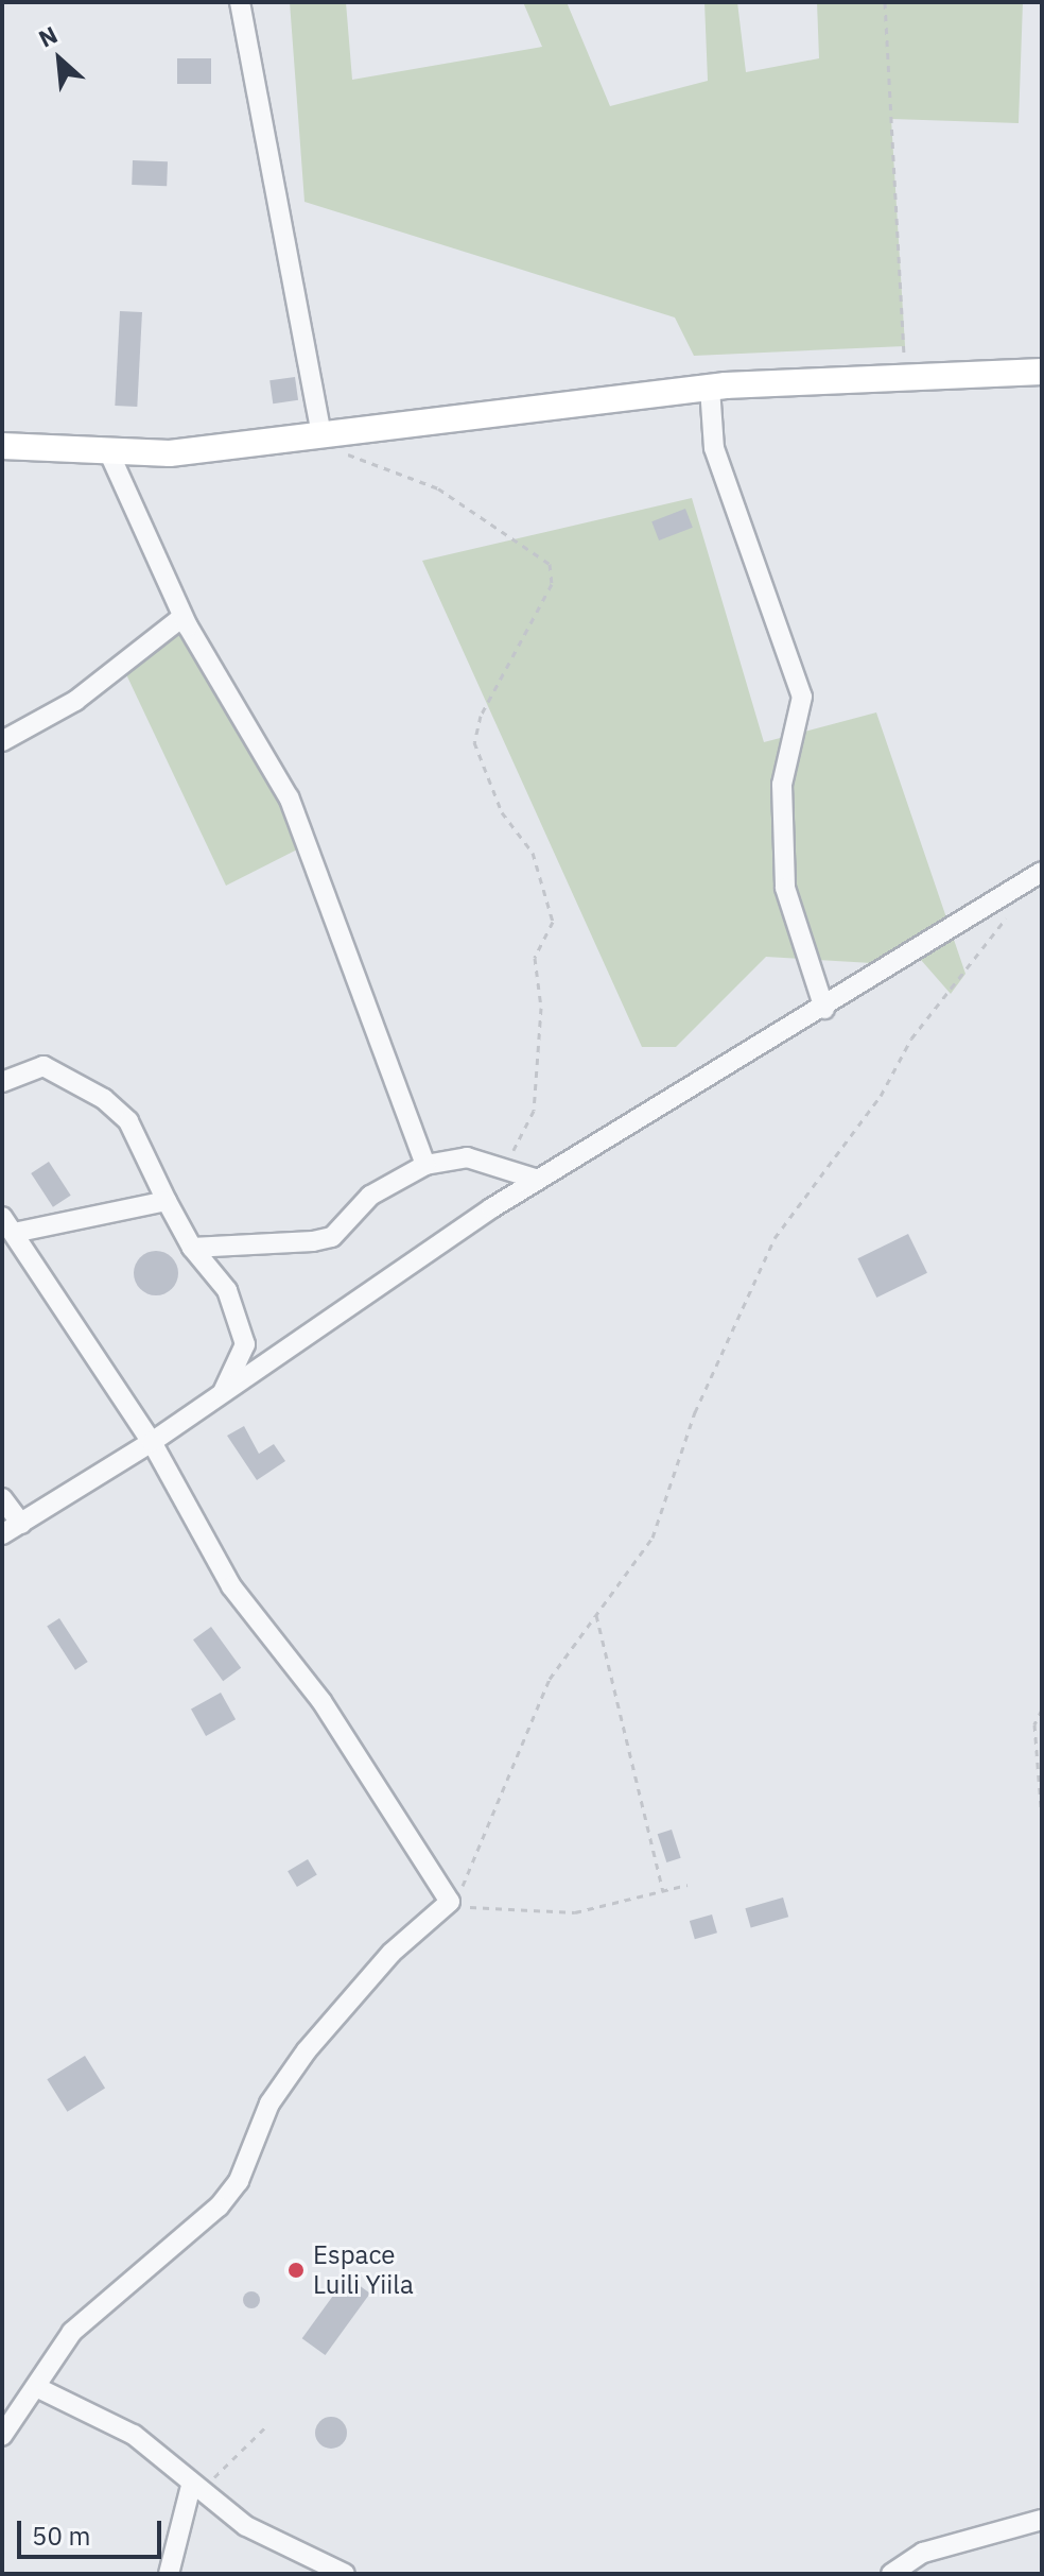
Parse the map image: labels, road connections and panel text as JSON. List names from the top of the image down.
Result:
{
  "places": ["Espace Luili Yiila"],
  "scale_bar": "50 m",
  "north": "top left"
}
